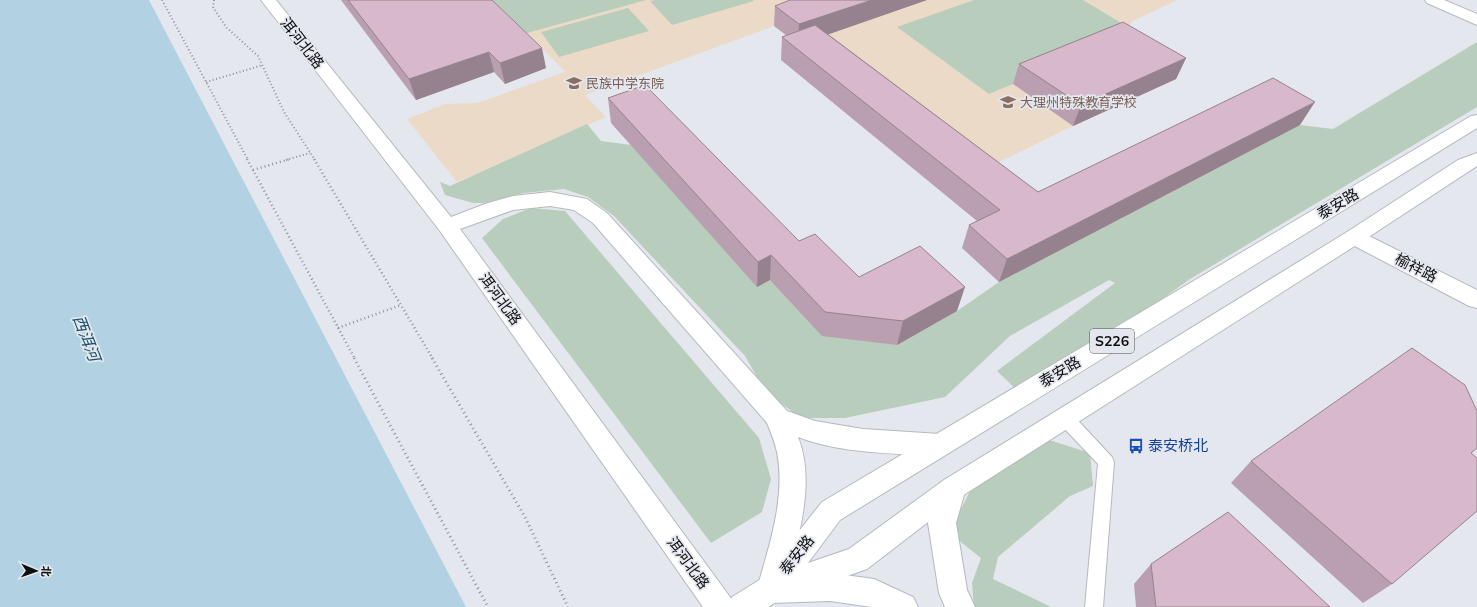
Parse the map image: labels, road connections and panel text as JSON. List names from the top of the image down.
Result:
{
  "streets": {
    "street": [
      "洱河北路",
      "泰安路",
      "榆祥路",
      "S226"
    ]
  },
  "crossings": [
    ["泰安路", "榆祥路"]
  ],
  "water": ["西洱河"],
  "places": {
    "school or university": ["民族中学东院", "大理州特殊教育学校"],
    "bus stop": ["泰安桥北"]
  },
  "north": "right"
}
